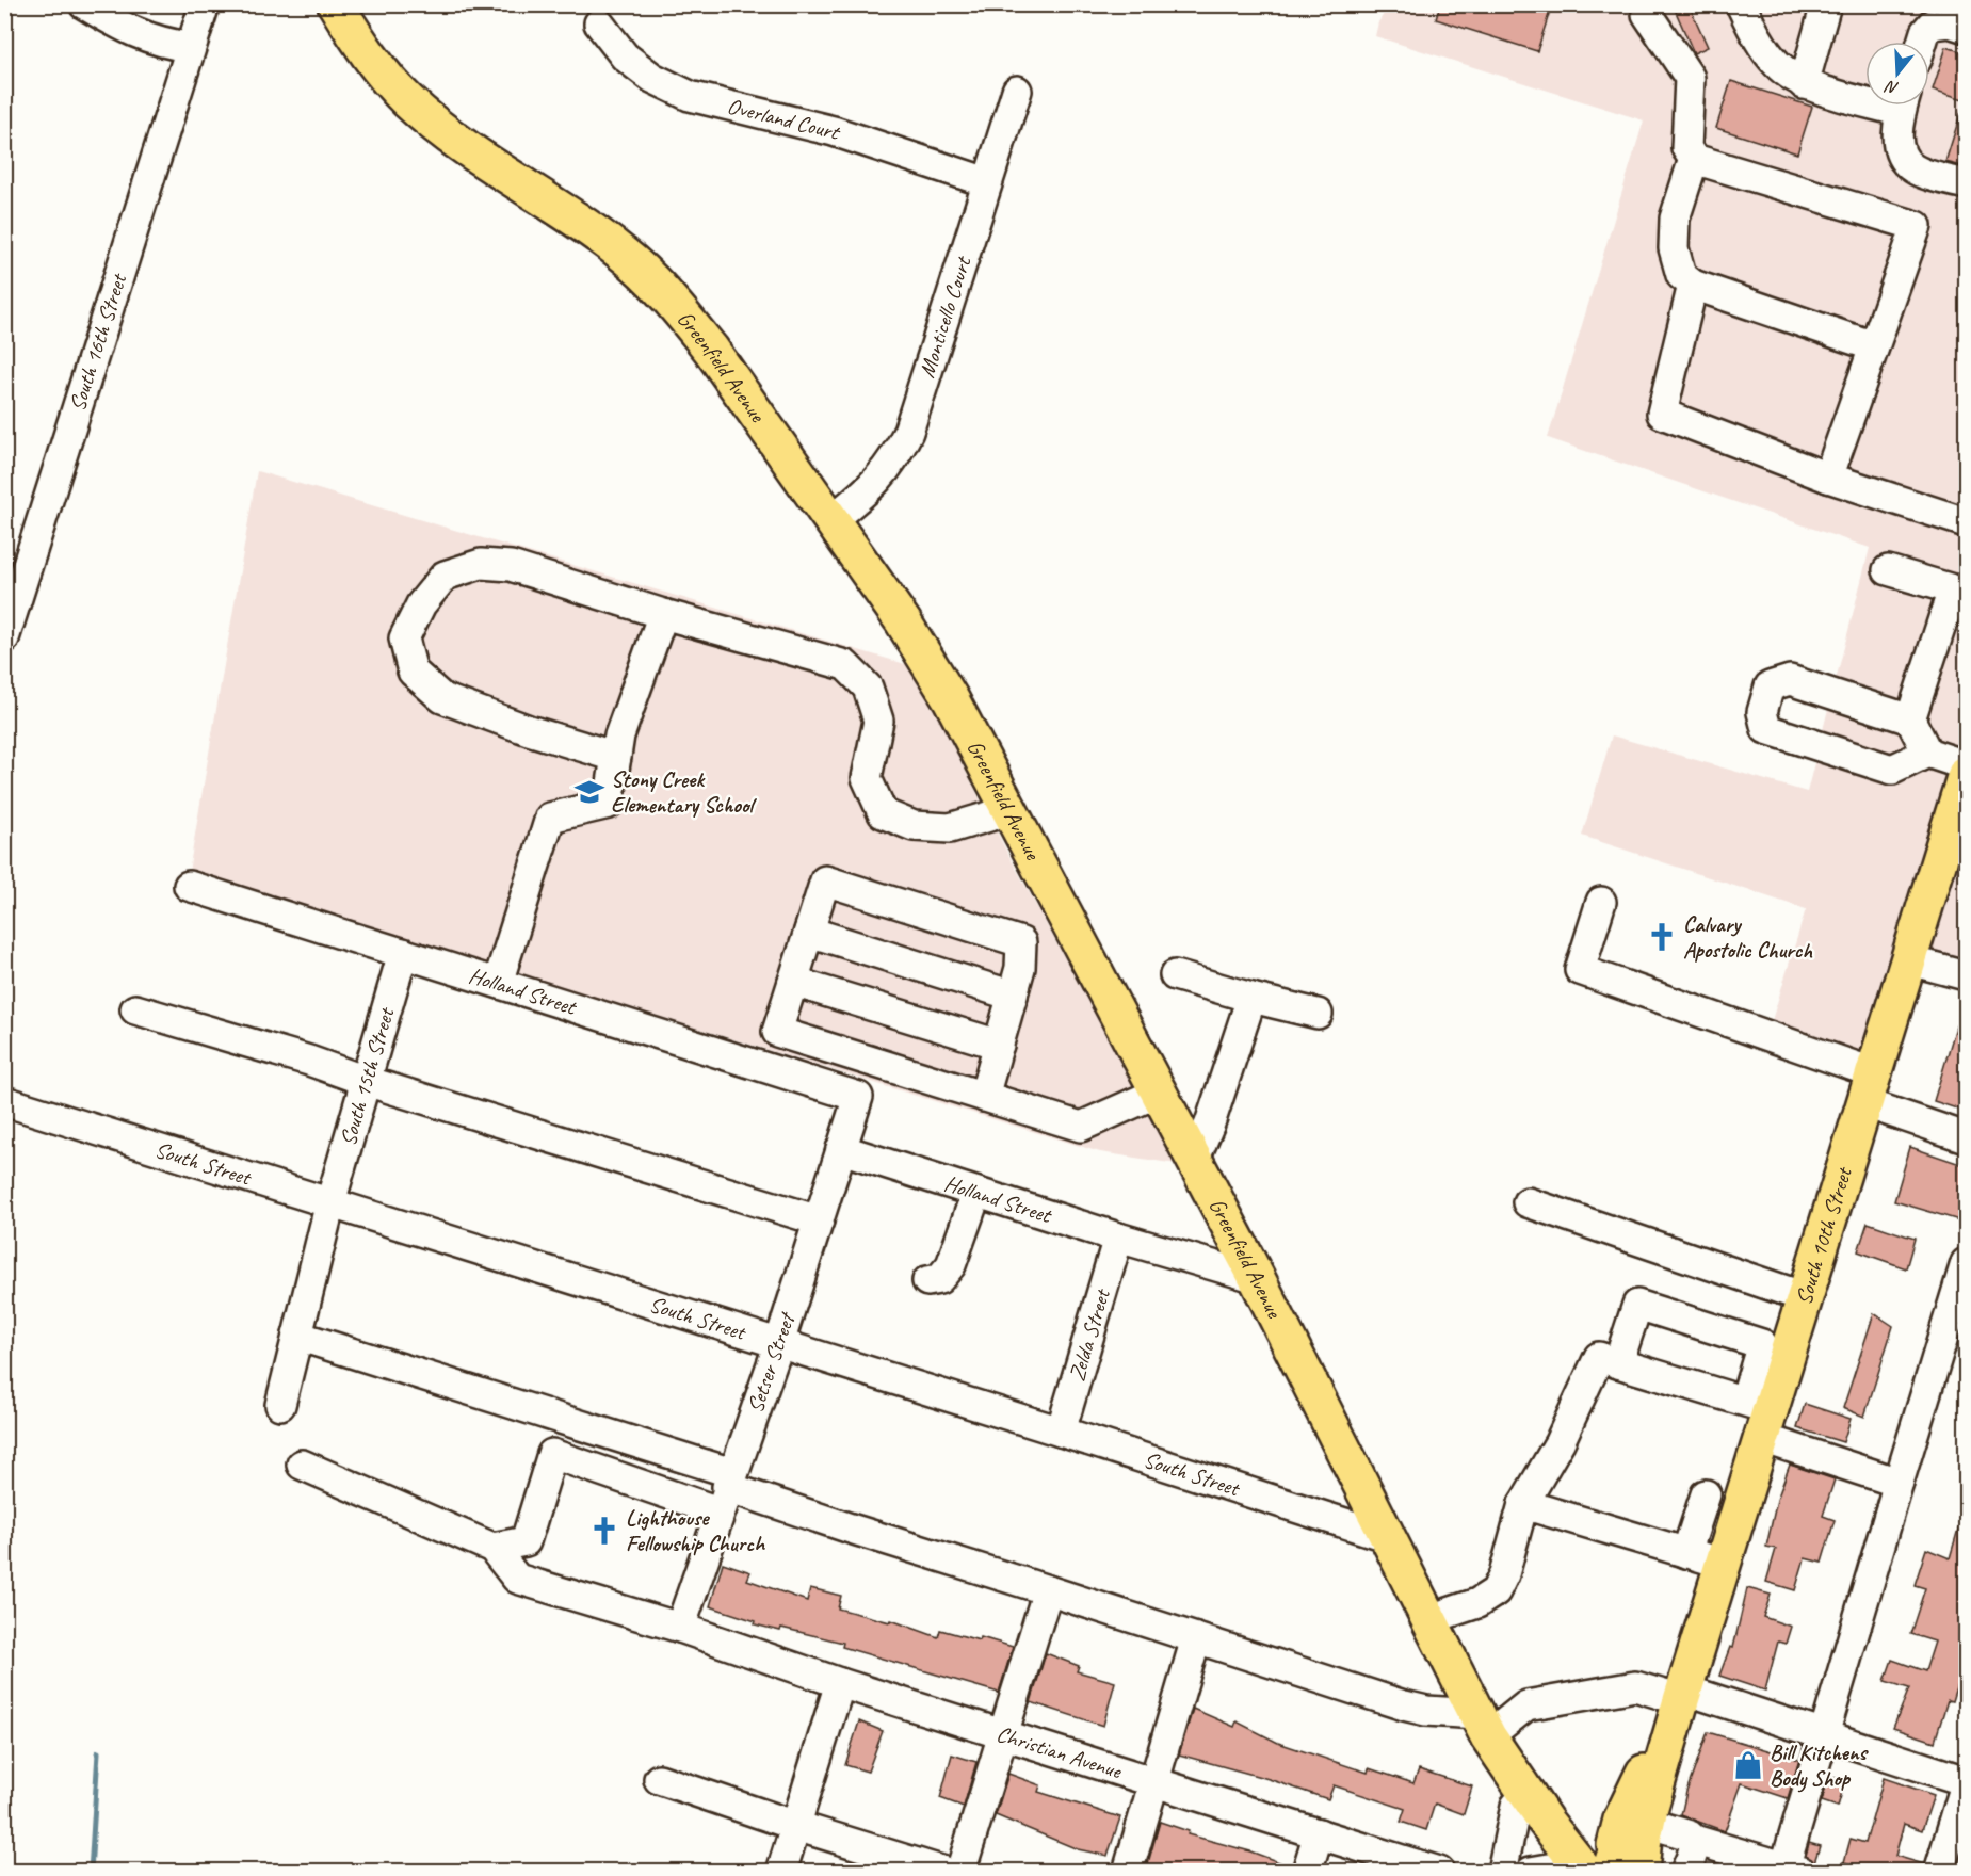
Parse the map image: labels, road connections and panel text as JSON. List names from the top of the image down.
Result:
{
  "streets": {
    "main road": ["Greenfield Avenue", "South 10th Street"],
    "street": [
      "Overland Court",
      "Monticello Court",
      "South 16th Street",
      "Holland Street",
      "South 15th Street",
      "South Street",
      "Zelda Street",
      "Setser Street",
      "Christian Avenue"
    ]
  },
  "crossings": [
    ["Overland Court", "Monticello Court"],
    ["Monticello Court", "Greenfield Avenue"],
    ["Greenfield Avenue", "Holland Street"],
    ["Greenfield Avenue", "South Street"],
    ["Holland Street", "South 15th Street"],
    ["Holland Street", "Zelda Street"],
    ["Holland Street", "Setser Street"],
    ["South 15th Street", "South Street"],
    ["South Street", "Zelda Street"],
    ["South Street", "Setser Street"],
    ["Setser Street", "Christian Avenue"]
  ],
  "places": {
    "school or university": ["Stony Creek Elementary School"],
    "church": ["Calvary Apostolic Church", "Lighthouse Fellowship Church"],
    "shop": ["Bill Kitchens Body Shop"]
  },
  "north": "bottom"
}
